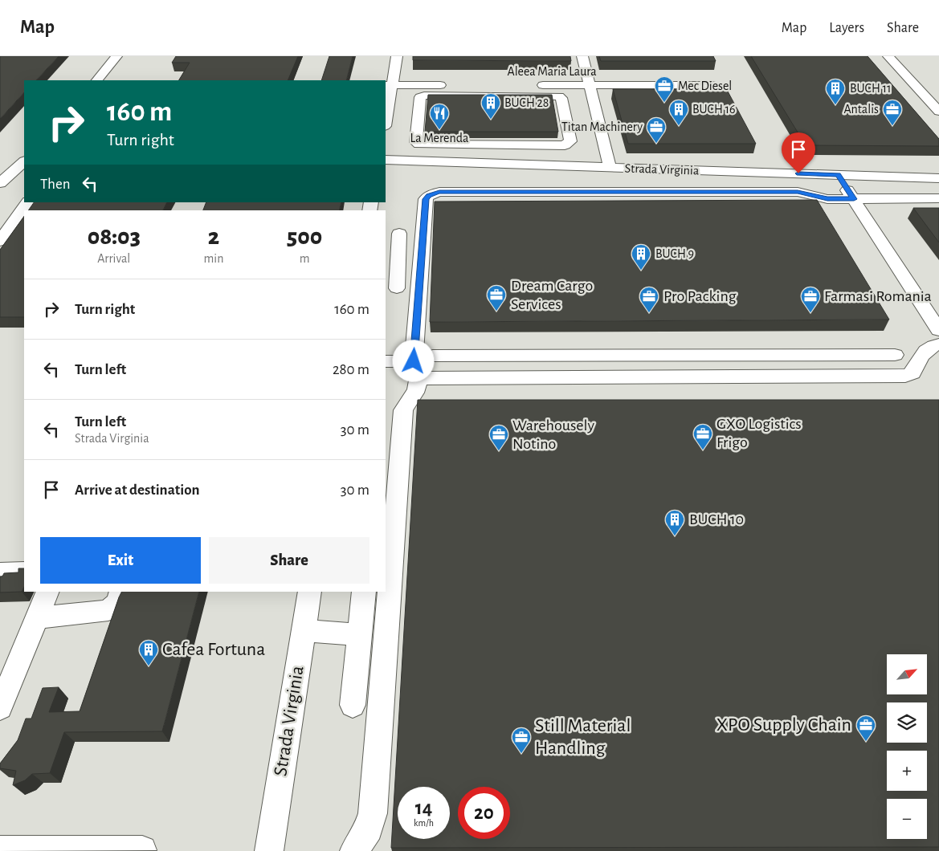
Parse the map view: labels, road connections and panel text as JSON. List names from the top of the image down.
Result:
{
  "streets": {
    "street": ["Aleea Maria Laura", "Strada Virginia"]
  },
  "places": {
    "office": [
      "Mec Diesel",
      "Antalis",
      "Titan Machinery",
      "Dream Cargo Services",
      "Pro Packing",
      "Farmasi Romania",
      "GXO Logistics Frigo",
      "Warehousely Notino",
      "XPO Supply Chain",
      "Still Material Handling"
    ],
    "building": [
      "BUCH 11",
      "BUCH 28",
      "BUCH 16",
      "BUCH 9",
      "BUCH 10",
      "Cafea Fortuna"
    ],
    "restaurant": ["La Merenda"]
  },
  "north": "top right",
  "page": {
    "header": "Map",
    "nav": ["Map", "Layers", "Share"],
    "turn": ["160 m", "Turn right"],
    "then": "Then",
    "eta": [
      "08:03",
      "Arrival",
      "2",
      "min",
      "500",
      "m"
    ],
    "list": [
      {
        "name": "Turn right",
        "value": "160 m"
      },
      {
        "name": "Turn left",
        "value": "280 m"
      },
      {
        "name": "Turn left",
        "note": "Strada Virginia",
        "value": "30 m"
      },
      {
        "name": "Arrive at destination",
        "value": "30 m"
      }
    ],
    "buttons": ["Exit", "Share"],
    "map_buttons": ["+", "−"],
    "speed": "14 km/h",
    "limit": "20"
  }
}
